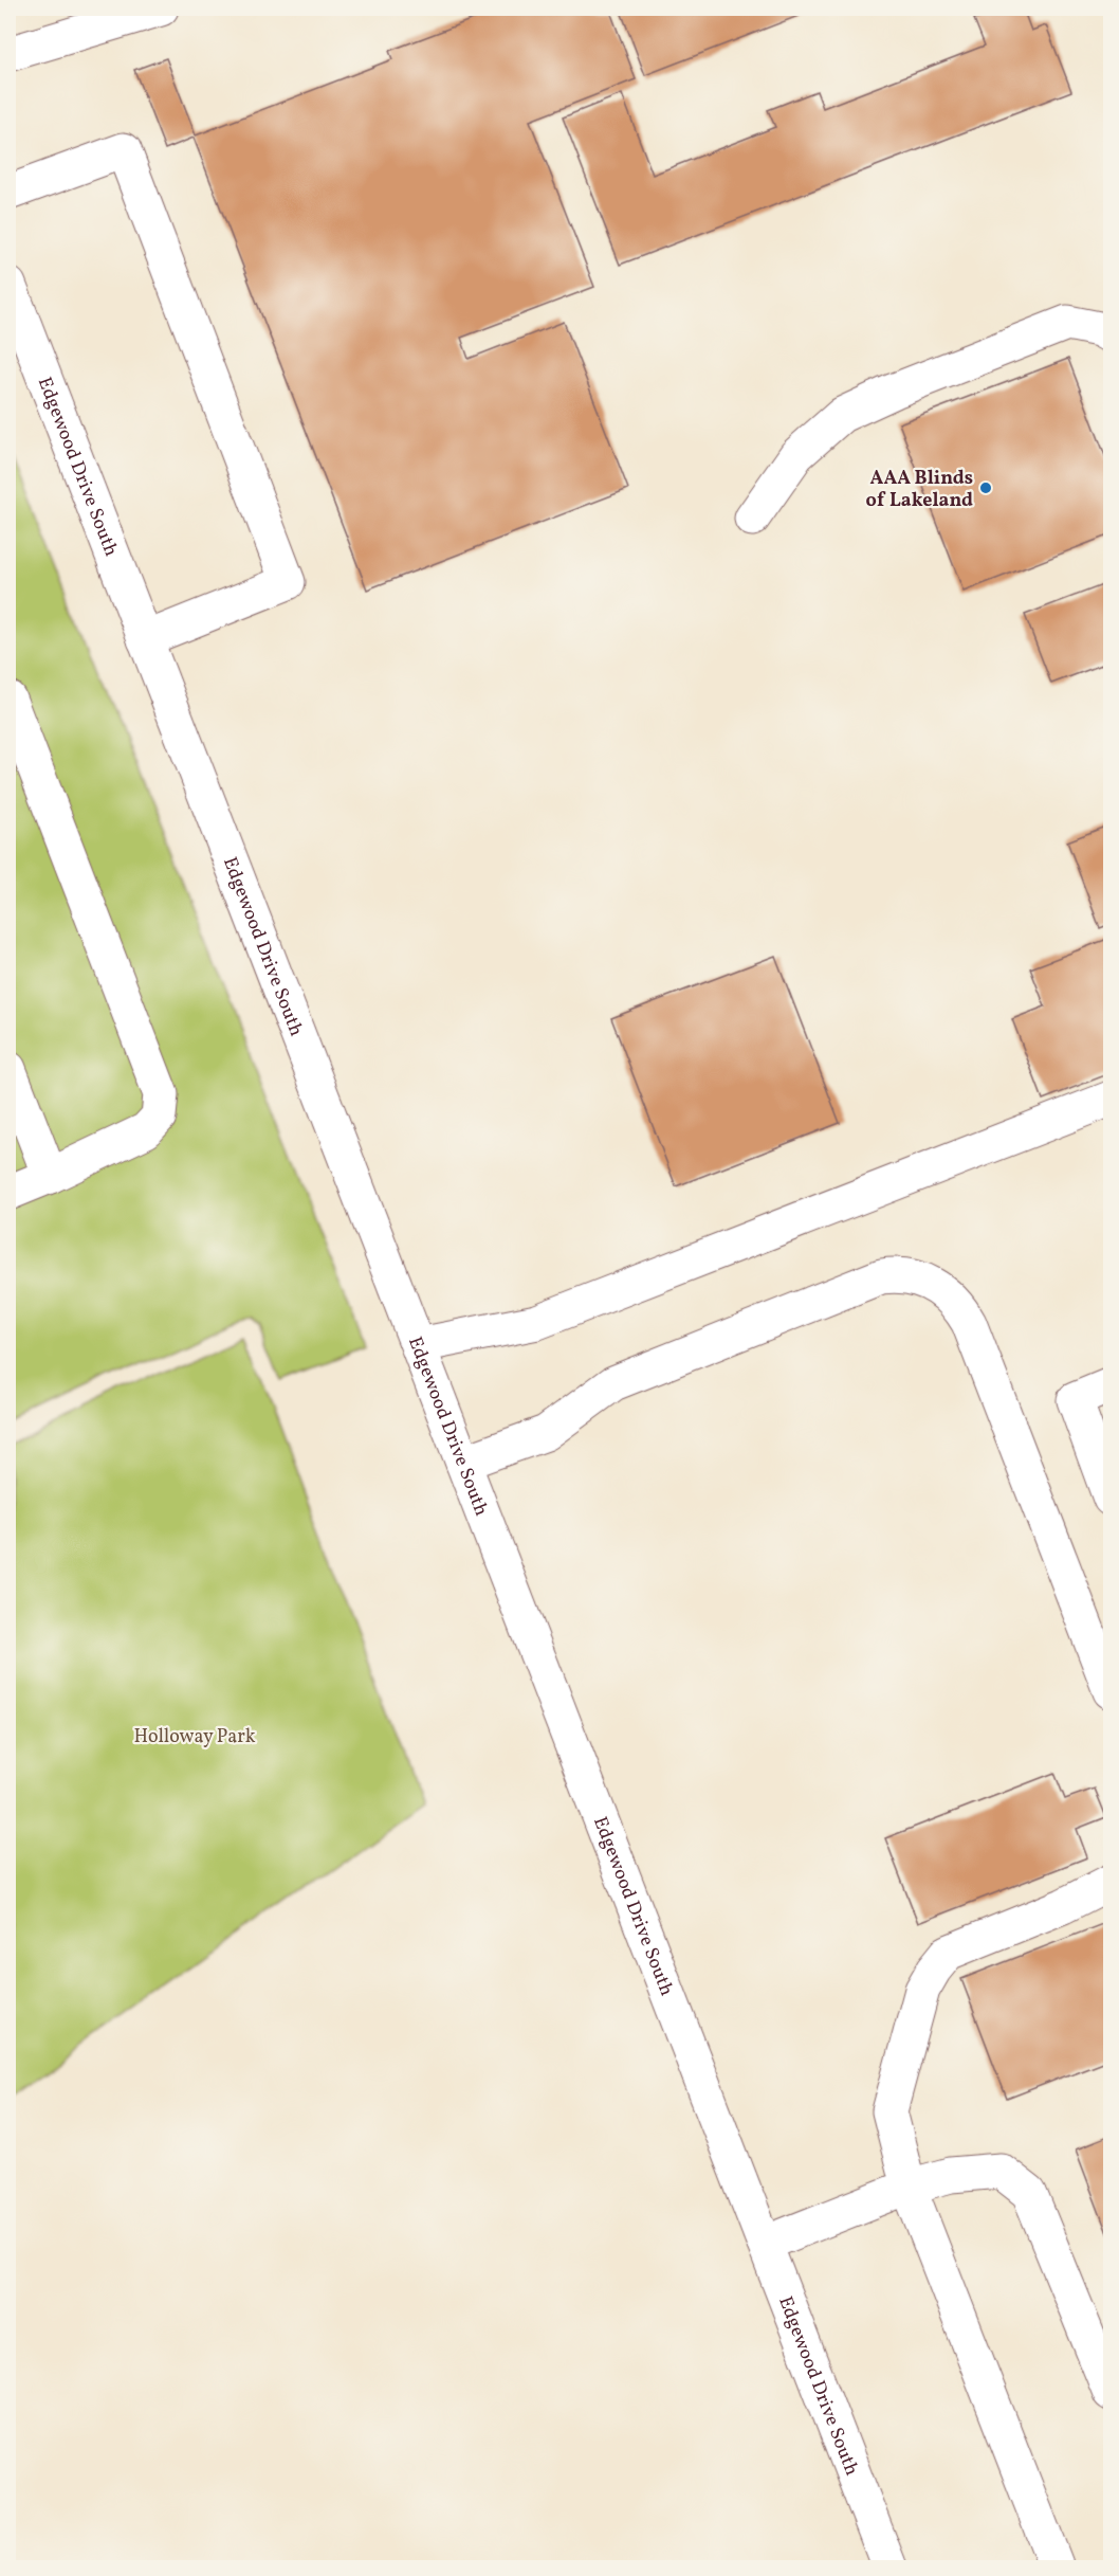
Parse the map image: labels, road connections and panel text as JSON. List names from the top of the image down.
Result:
{
  "streets": {
    "street": ["Edgewood Drive South"]
  },
  "parks": ["Holloway Park"],
  "places": ["AAA Blinds of Lakeland"]
}
